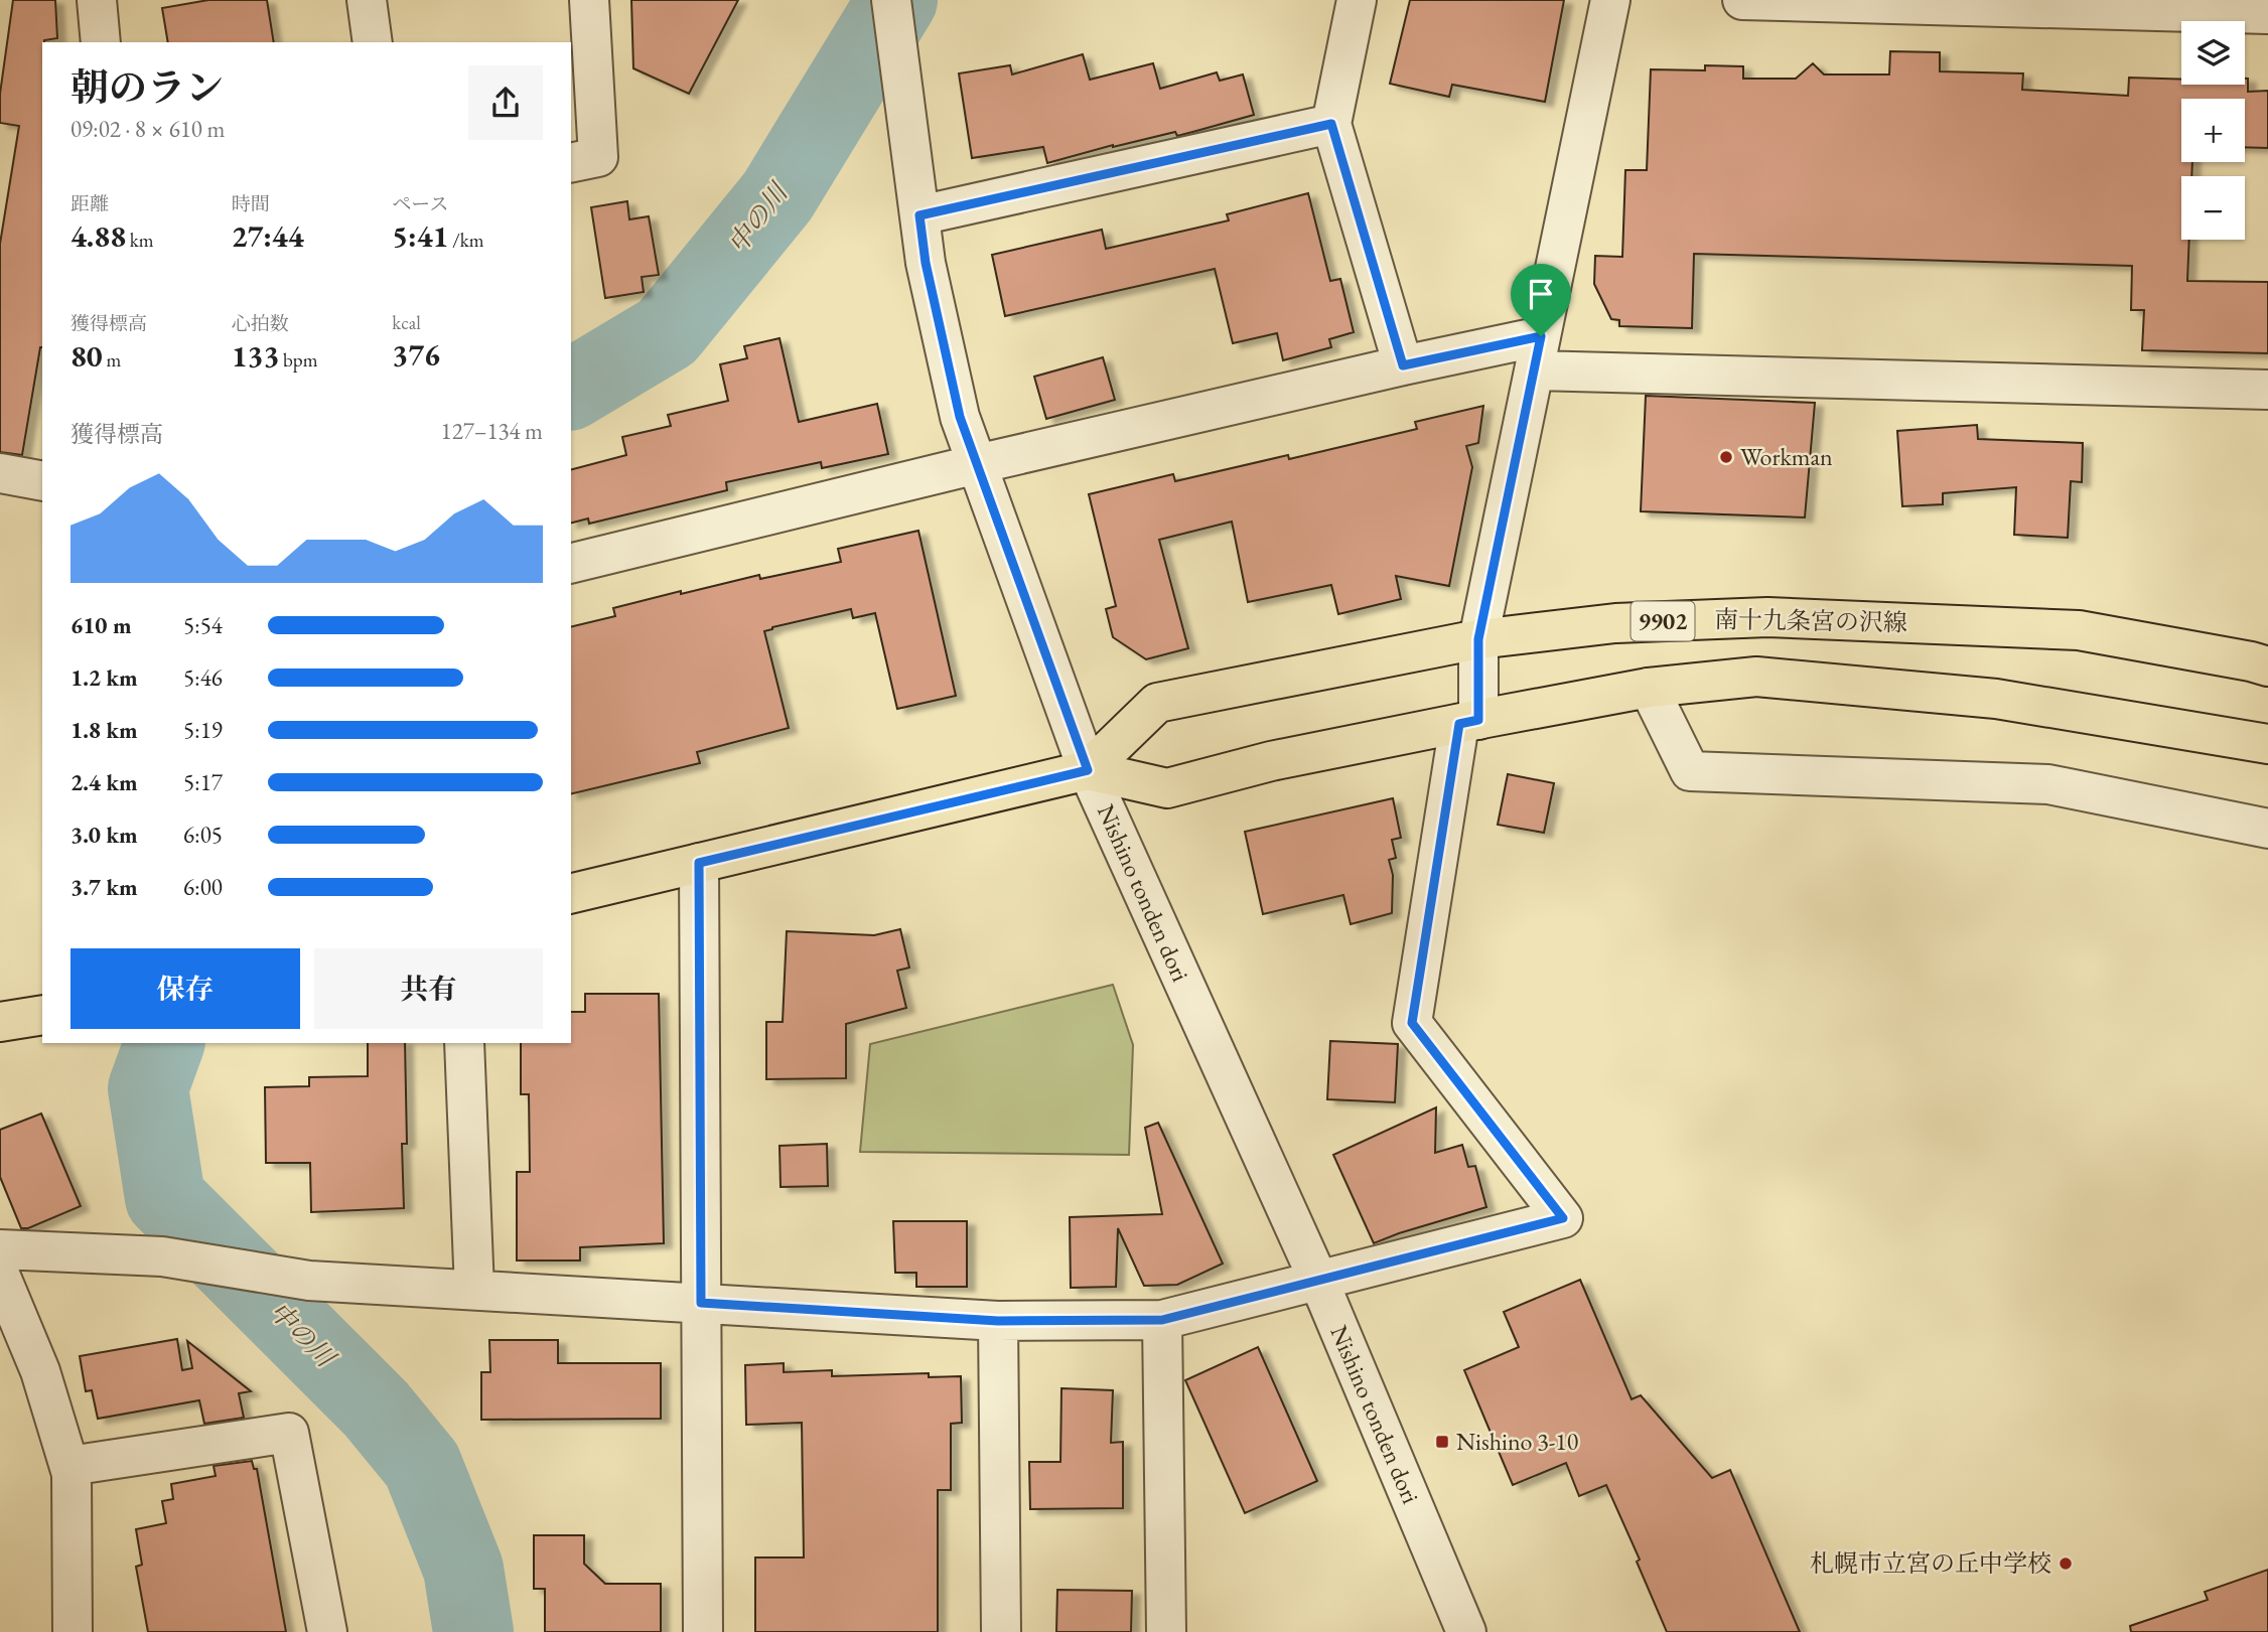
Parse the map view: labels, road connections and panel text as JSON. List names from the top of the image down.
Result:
{
  "streets": {
    "main road": ["9902", "南十九条宮の沢線"],
    "street": ["Nishino tonden dori"]
  },
  "crossings": [
    ["南十九条宮の沢線", "Nishino tonden dori"]
  ],
  "water": ["中の川"],
  "places": {
    "other": ["Workman", "札幌市立宮の丘中学校"],
    "transit": ["Nishino 3-10"]
  },
  "page": {
    "map_buttons": ["+", "−"],
    "heading": ["朝のラン", "09:02 · 8 × 610 m"],
    "stats": [
      ["距離", "4.88 km"],
      ["時間", "27:44"],
      ["ペース", "5:41 /km"],
      ["獲得標高", "80 m"],
      ["心拍数", "133 bpm"],
      ["kcal", "376"]
    ],
    "chart": ["獲得標高", "127–134 m"],
    "list": [
      {
        "name": "610 m",
        "note": "5:54"
      },
      {
        "name": "1.2 km",
        "note": "5:46"
      },
      {
        "name": "1.8 km",
        "note": "5:19"
      },
      {
        "name": "2.4 km",
        "note": "5:17"
      },
      {
        "name": "3.0 km",
        "note": "6:05"
      },
      {
        "name": "3.7 km",
        "note": "6:00"
      }
    ],
    "buttons": ["保存", "共有"]
  }
}
